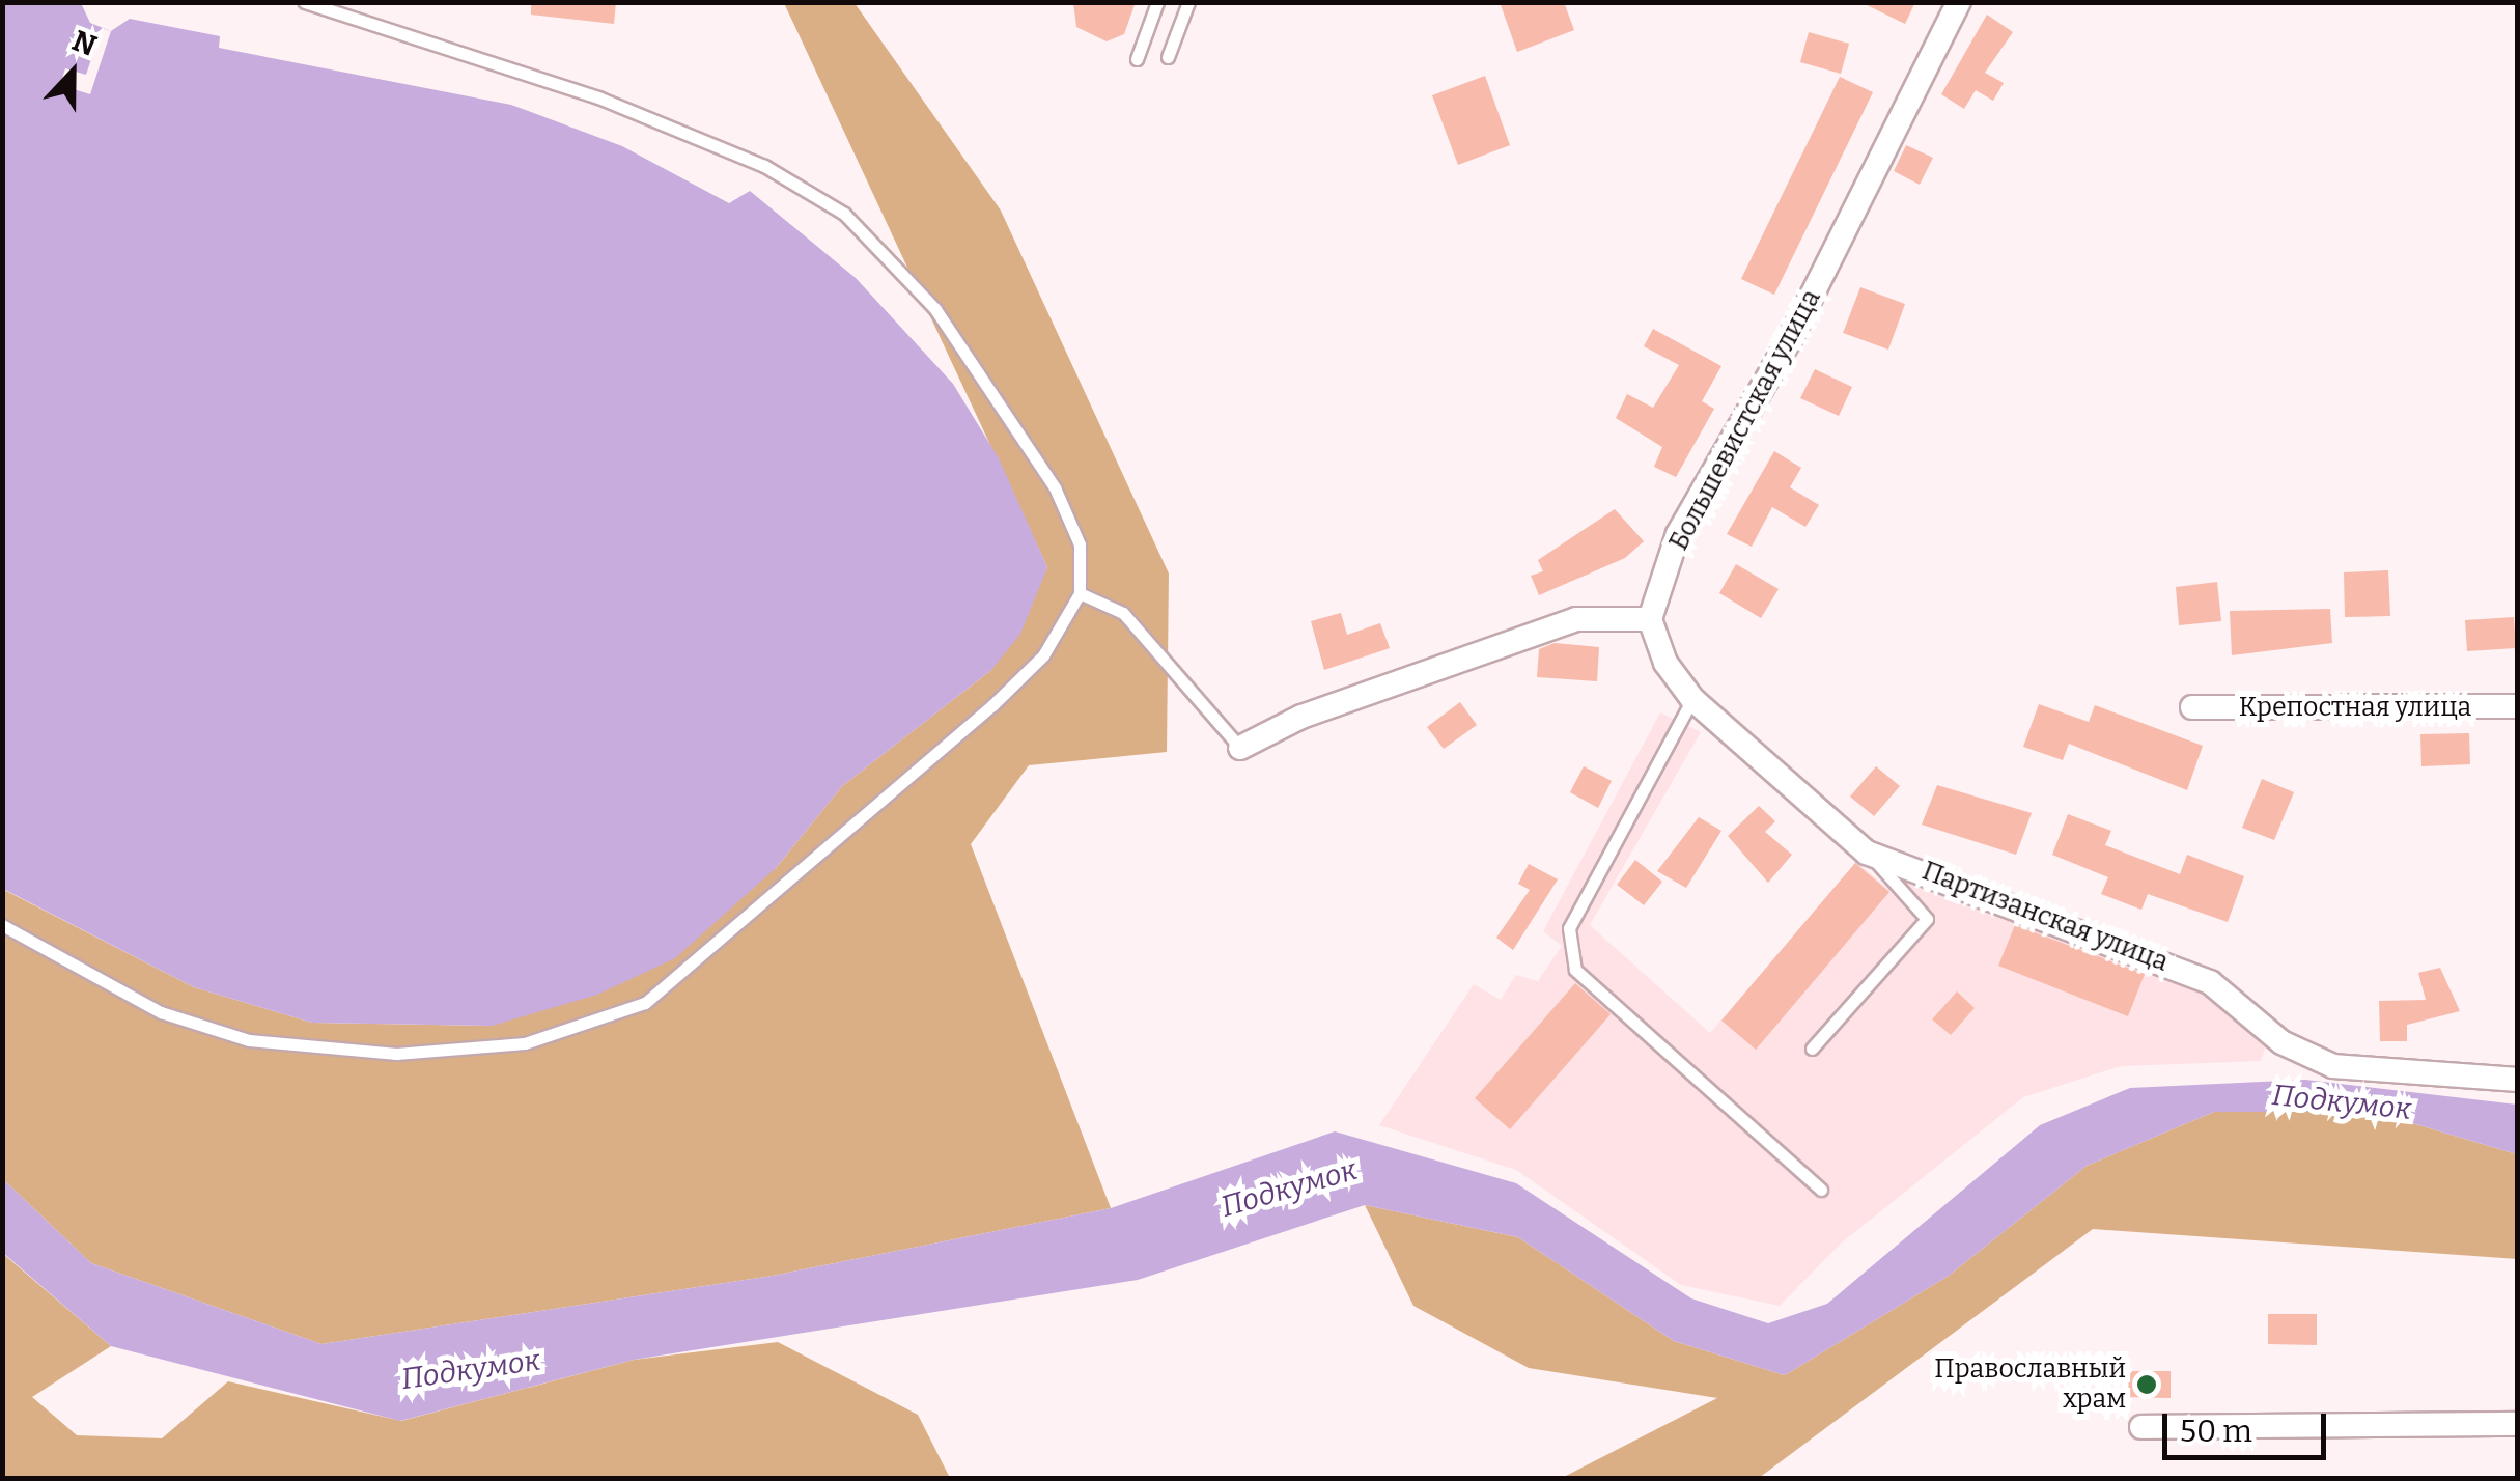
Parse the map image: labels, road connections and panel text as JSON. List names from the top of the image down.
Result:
{
  "streets": {
    "street": ["Большевистская улица", "Крепостная улица", "Партизанская улица"]
  },
  "crossings": [
    ["Большевистская улица", "Партизанская улица"]
  ],
  "water": ["Подкумок"],
  "places": ["Православный храм"],
  "scale_bar": "50 m",
  "north": "top"
}
